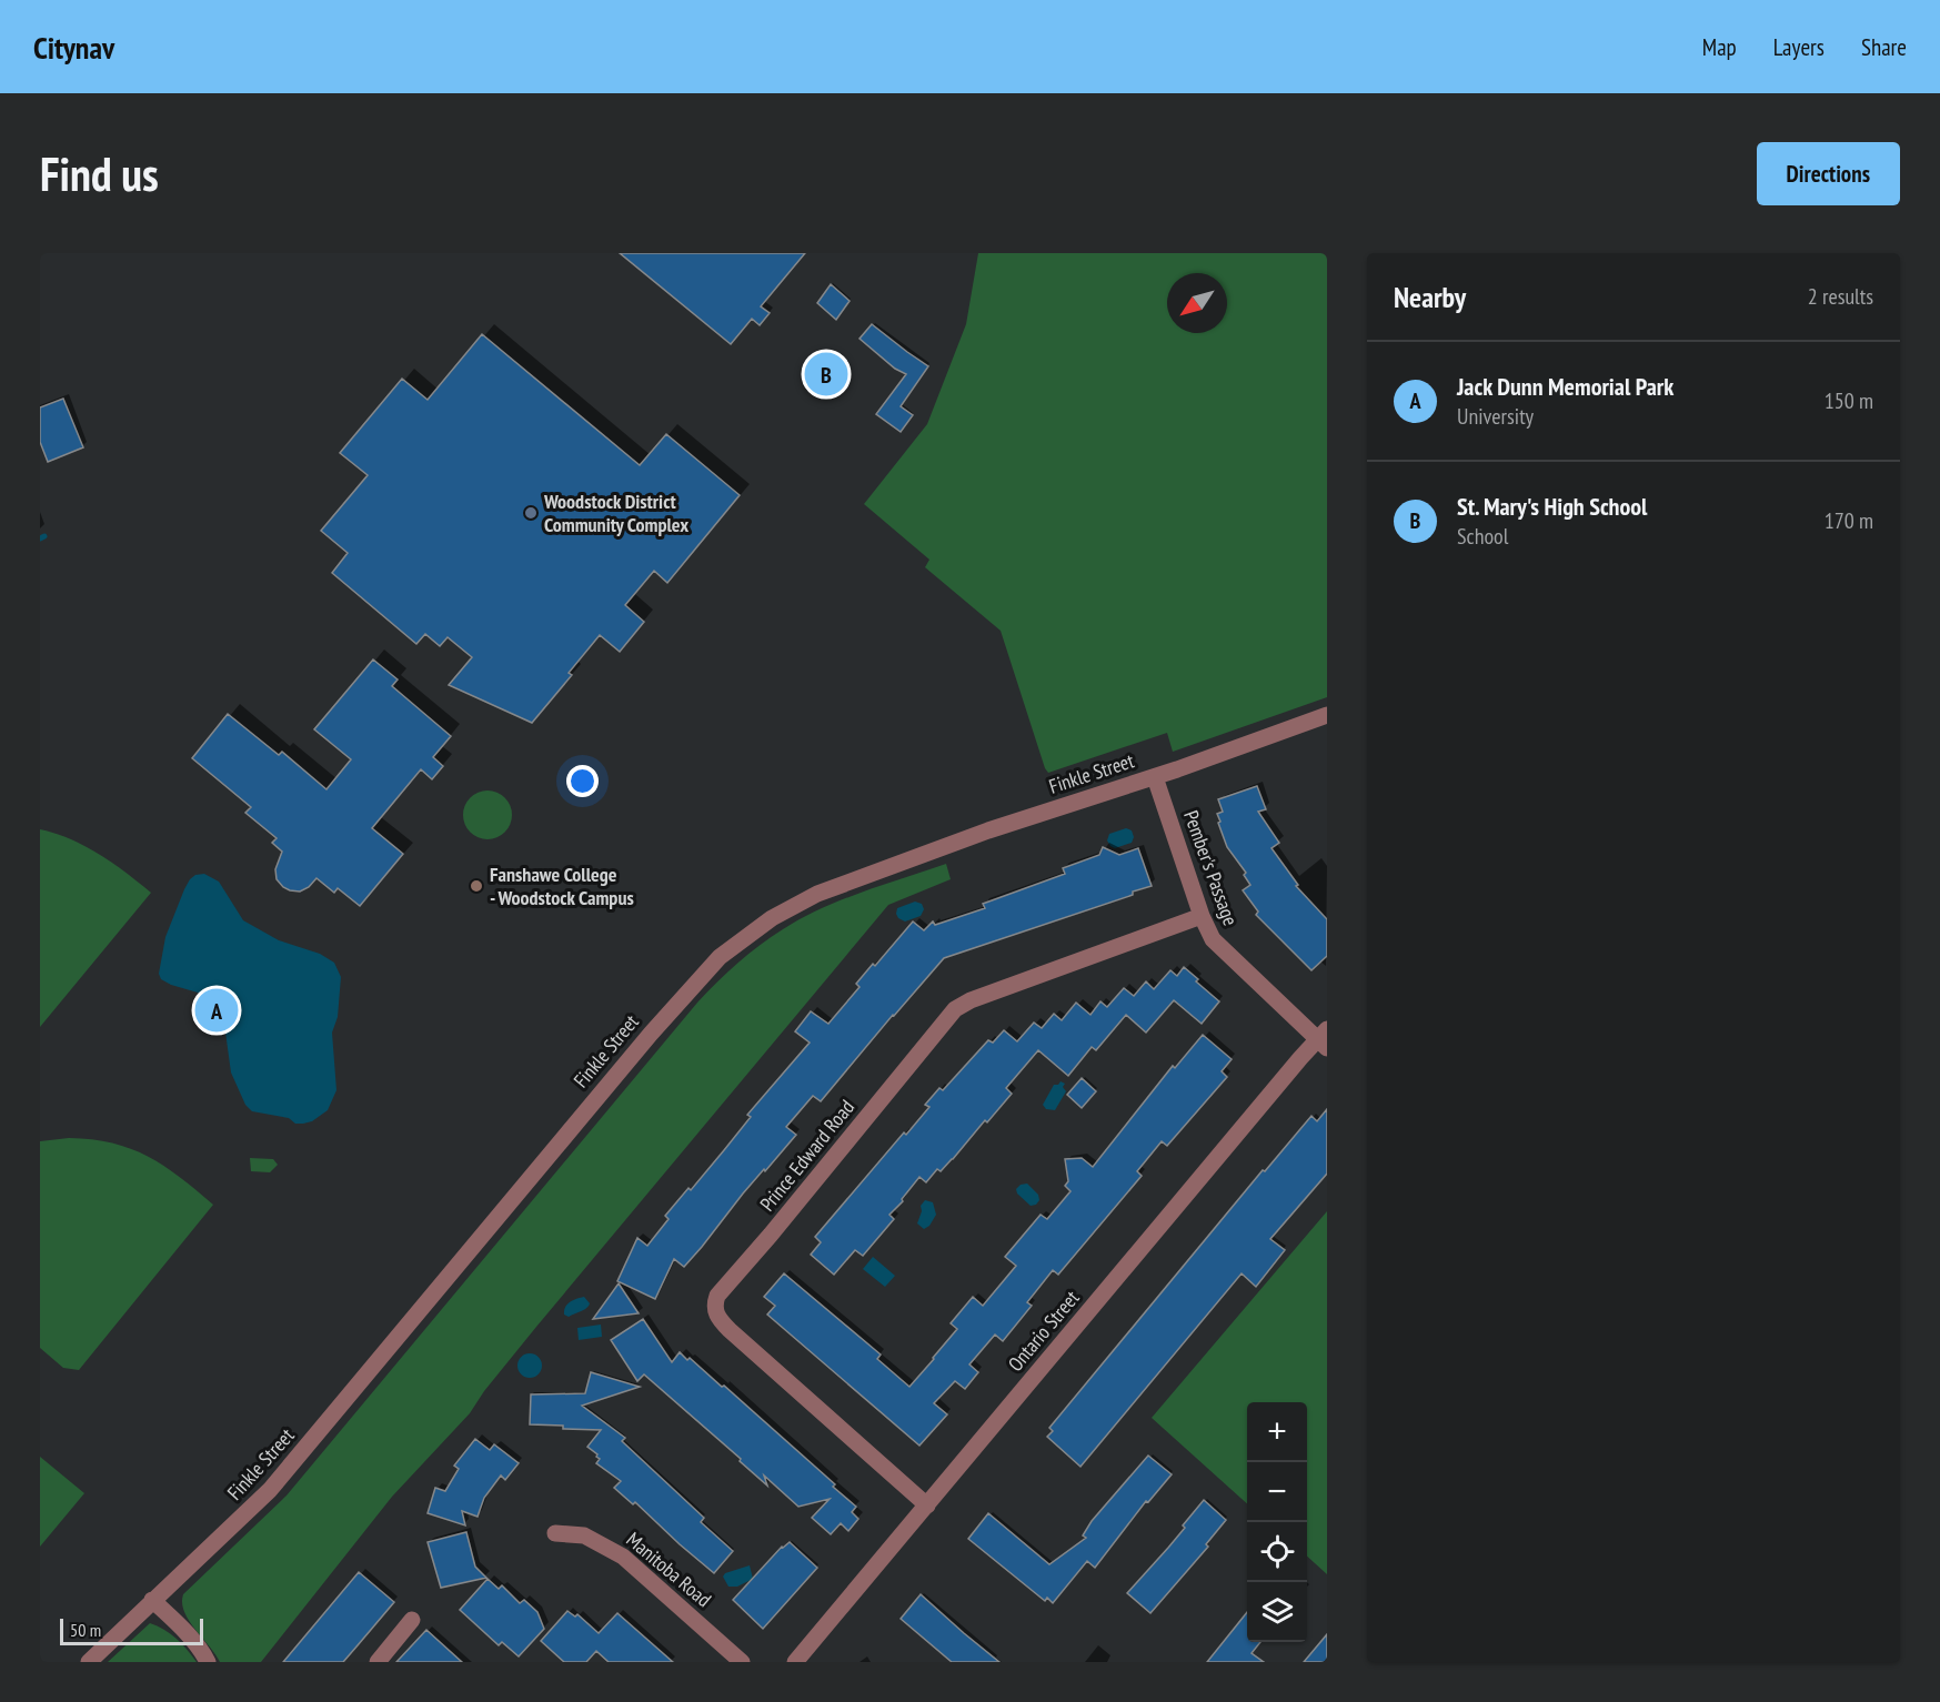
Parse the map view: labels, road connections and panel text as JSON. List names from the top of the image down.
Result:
{
  "streets": {
    "street": [
      "Finkle Street",
      "Pember's Passage",
      "Prince Edward Road",
      "Ontario Street",
      "Manitoba Road"
    ]
  },
  "crossings": [
    ["Finkle Street", "Pember's Passage"],
    ["Pember's Passage", "Prince Edward Road"],
    ["Pember's Passage", "Ontario Street"],
    ["Prince Edward Road", "Ontario Street"]
  ],
  "places": ["Woodstock District Community Complex", "Fanshawe College - Woodstock Campus"],
  "scale_bar": "50 m",
  "north": "bottom left",
  "page": {
    "header": "Citynav",
    "nav": ["Map", "Layers", "Share"],
    "buttons": "Directions",
    "title": "Find us",
    "heading": ["Nearby", "2 results"],
    "list": [
      {
        "mark": "A",
        "name": "Jack Dunn Memorial Park",
        "note": "University",
        "value": "150 m"
      },
      {
        "mark": "B",
        "name": "St. Mary's High School",
        "note": "School",
        "value": "170 m"
      }
    ],
    "pins": ["B", "A"],
    "map_buttons": ["+", "−"],
    "scale": "50 m"
  }
}
